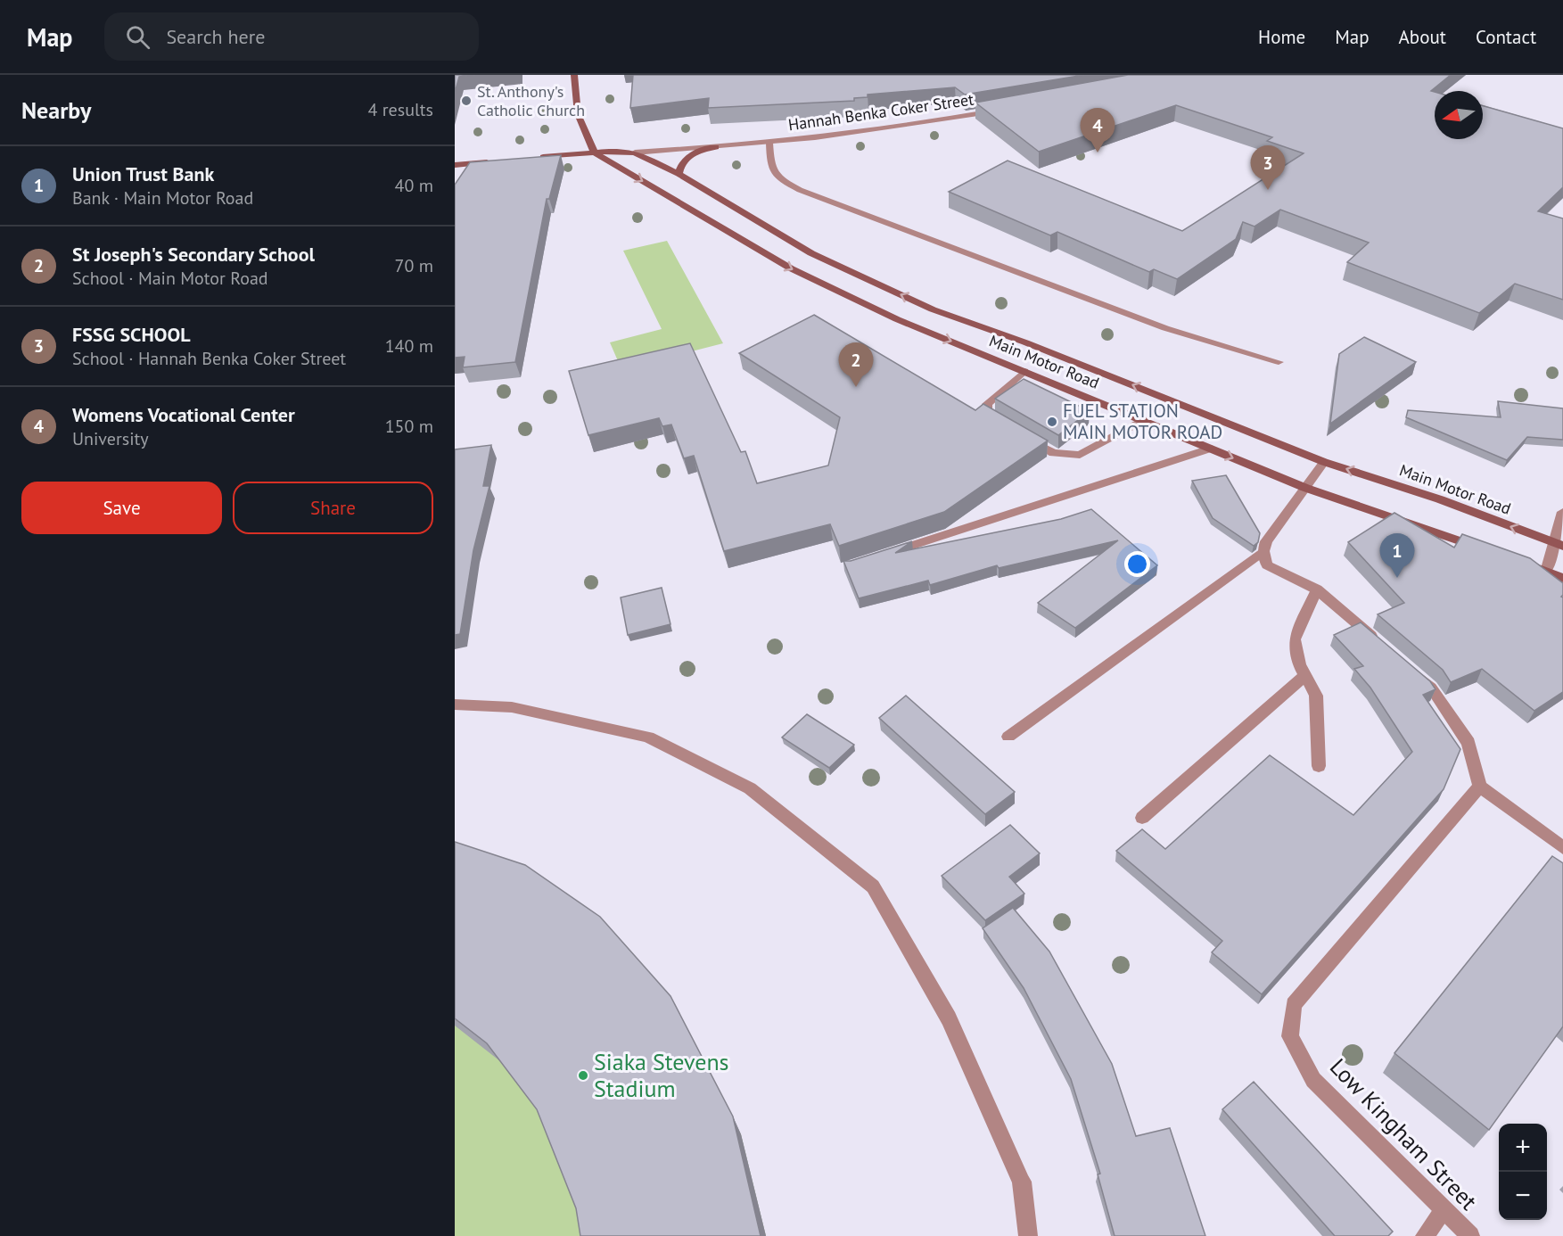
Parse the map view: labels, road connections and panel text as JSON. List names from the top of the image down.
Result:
{
  "streets": {
    "main road": ["Hannah Benka Coker Street", "Main Motor Road"],
    "street": ["Low Kingham Street"]
  },
  "crossings": [
    ["Hannah Benka Coker Street", "Main Motor Road"]
  ],
  "places": ["St. Anthony's Catholic Church", "FUEL STATION MAIN MOTOR ROAD", "Siaka Stevens Stadium"],
  "north": "left",
  "page": {
    "header": "Map",
    "search": "Search here",
    "nav": [
      "Home",
      "Map",
      "About",
      "Contact"
    ],
    "heading": ["Nearby", "4 results"],
    "pins": [
      "4",
      "3",
      "2",
      "1"
    ],
    "list": [
      {
        "mark": "1",
        "name": "Union Trust Bank",
        "note": "Bank · Main Motor Road",
        "value": "40 m"
      },
      {
        "mark": "2",
        "name": "St Joseph's Secondary School",
        "note": "School · Main Motor Road",
        "value": "70 m"
      },
      {
        "mark": "3",
        "name": "FSSG SCHOOL",
        "note": "School · Hannah Benka Coker Street",
        "value": "140 m"
      },
      {
        "mark": "4",
        "name": "Womens Vocational Center",
        "note": "University",
        "value": "150 m"
      }
    ],
    "buttons": ["Save", "Share"],
    "map_buttons": ["+", "−"]
  }
}
